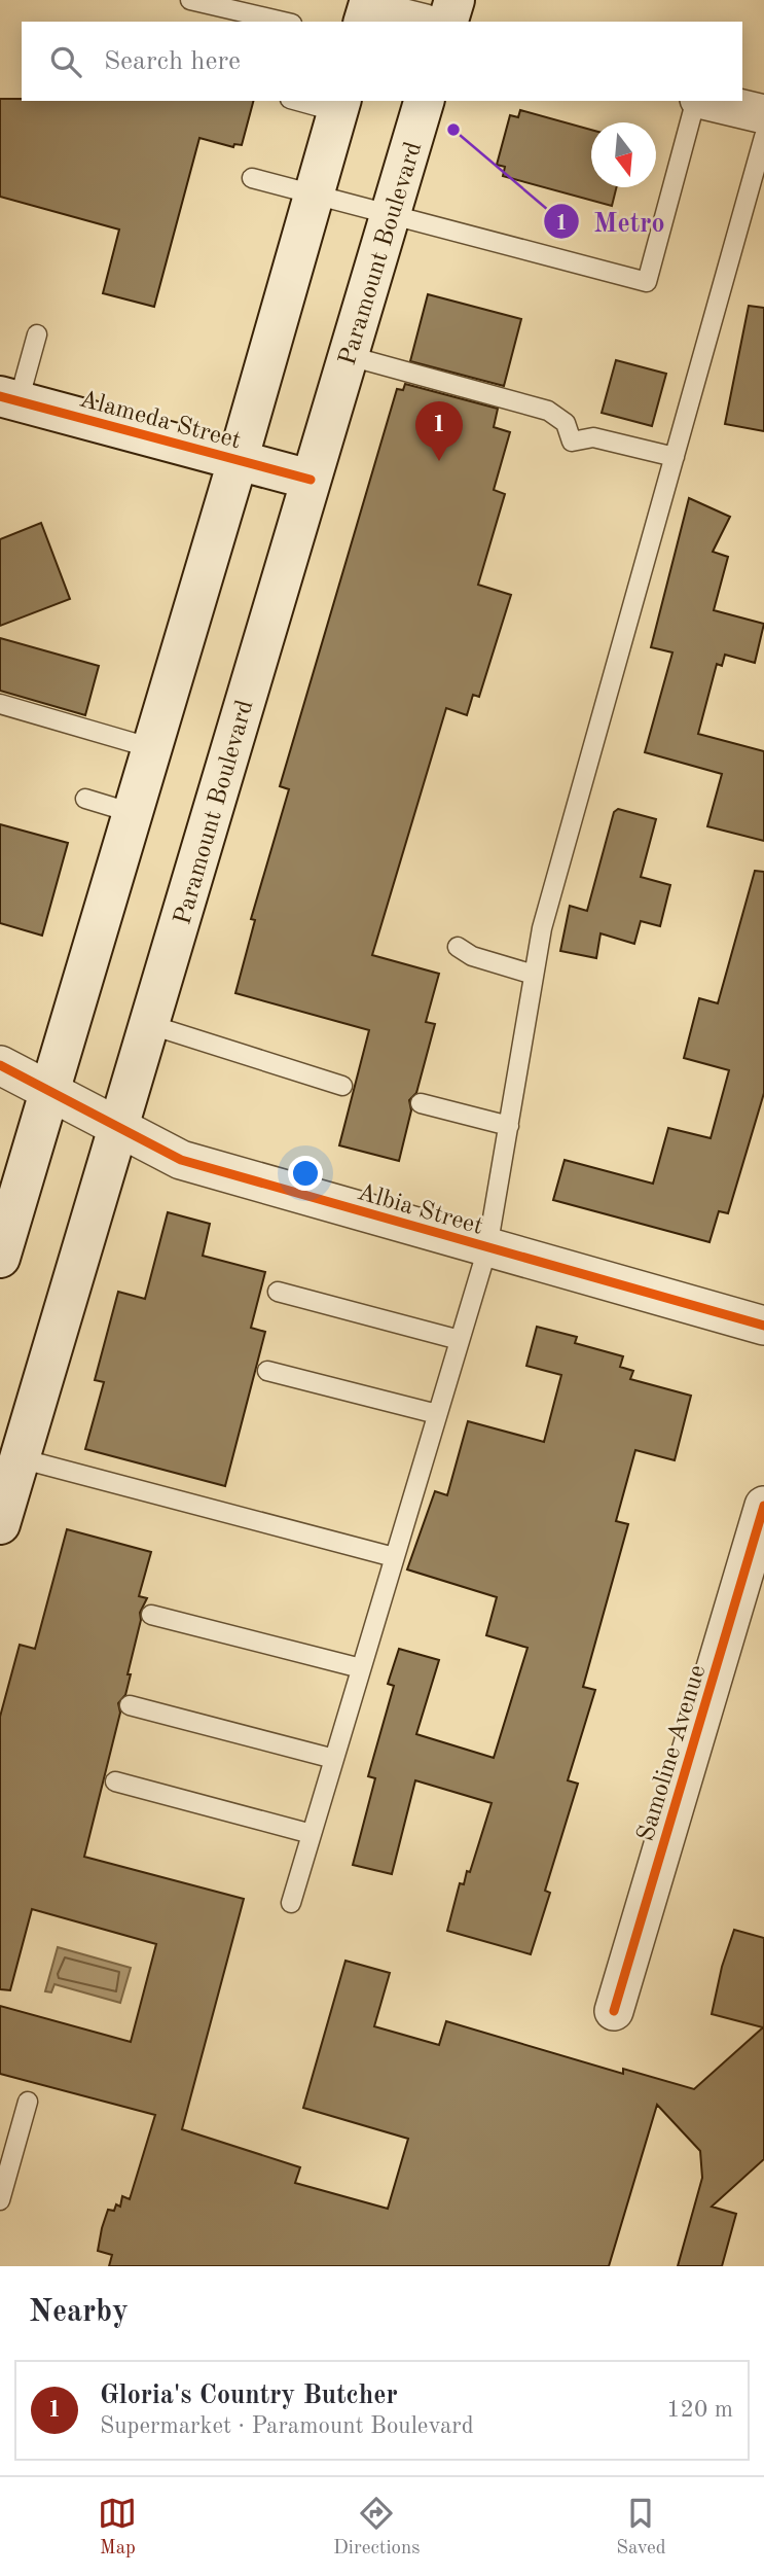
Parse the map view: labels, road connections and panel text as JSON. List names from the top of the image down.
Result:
{
  "streets": {
    "main road": ["Paramount Boulevard", "Alameda Street"],
    "street": ["Albia Street", "Samoline Avenue"]
  },
  "crossings": [
    ["Paramount Boulevard", "Alameda Street"],
    ["Paramount Boulevard", "Albia Street"]
  ],
  "places": ["Metro"],
  "north": "bottom",
  "page": {
    "search": "Search here",
    "pins": "1",
    "heading": "Nearby",
    "list": [
      {
        "mark": "1",
        "name": "Gloria's Country Butcher",
        "note": "Supermarket · Paramount Boulevard",
        "value": "120 m"
      }
    ],
    "nav": ["Map", "Directions", "Saved"]
  }
}
